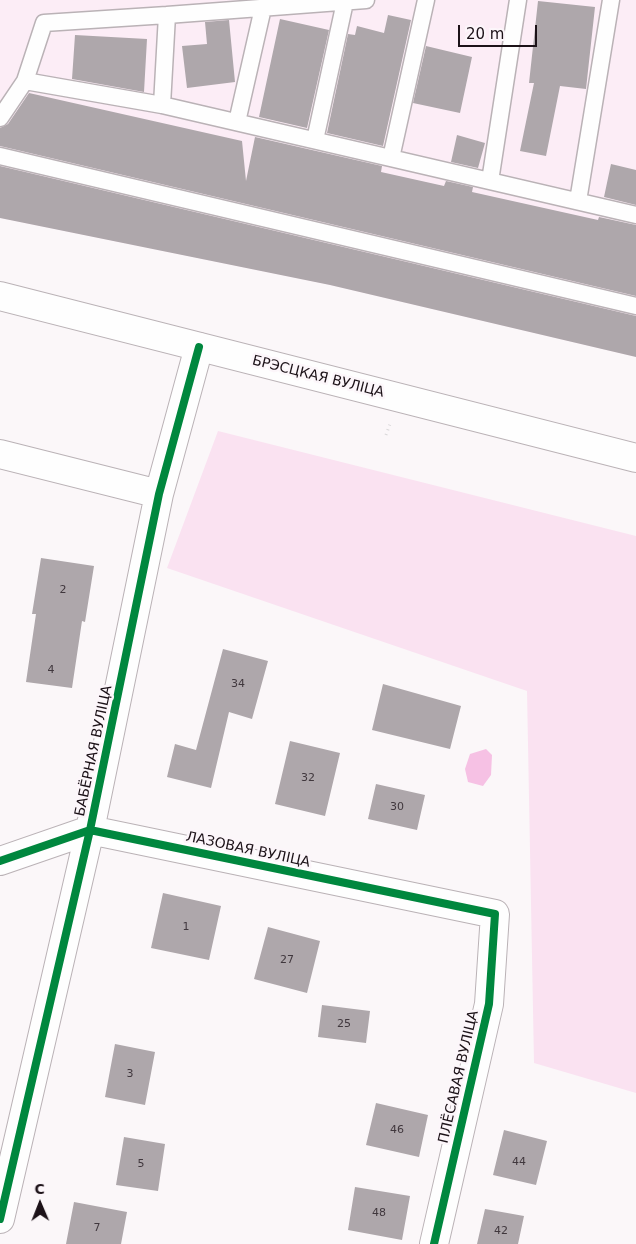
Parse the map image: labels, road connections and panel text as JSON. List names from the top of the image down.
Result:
{
  "streets": {
    "street": [
      "БРЭСЦКАЯ ВУЛІЦА",
      "БАБЁРНАЯ ВУЛІЦА",
      "ЛАЗОВАЯ ВУЛІЦА",
      "ПЛЁСАВАЯ ВУЛІЦА"
    ]
  },
  "crossings": [
    ["БРЭСЦКАЯ ВУЛІЦА", "БАБЁРНАЯ ВУЛІЦА"],
    ["БАБЁРНАЯ ВУЛІЦА", "ЛАЗОВАЯ ВУЛІЦА"],
    ["ЛАЗОВАЯ ВУЛІЦА", "ПЛЁСАВАЯ ВУЛІЦА"]
  ],
  "house_numbers": [
    "2",
    "4",
    "34",
    "32",
    "30",
    "1",
    "27",
    "25",
    "3",
    "46",
    "44",
    "5",
    "48",
    "7",
    "42"
  ],
  "scale_bar": "20 m",
  "north": "top"
}
